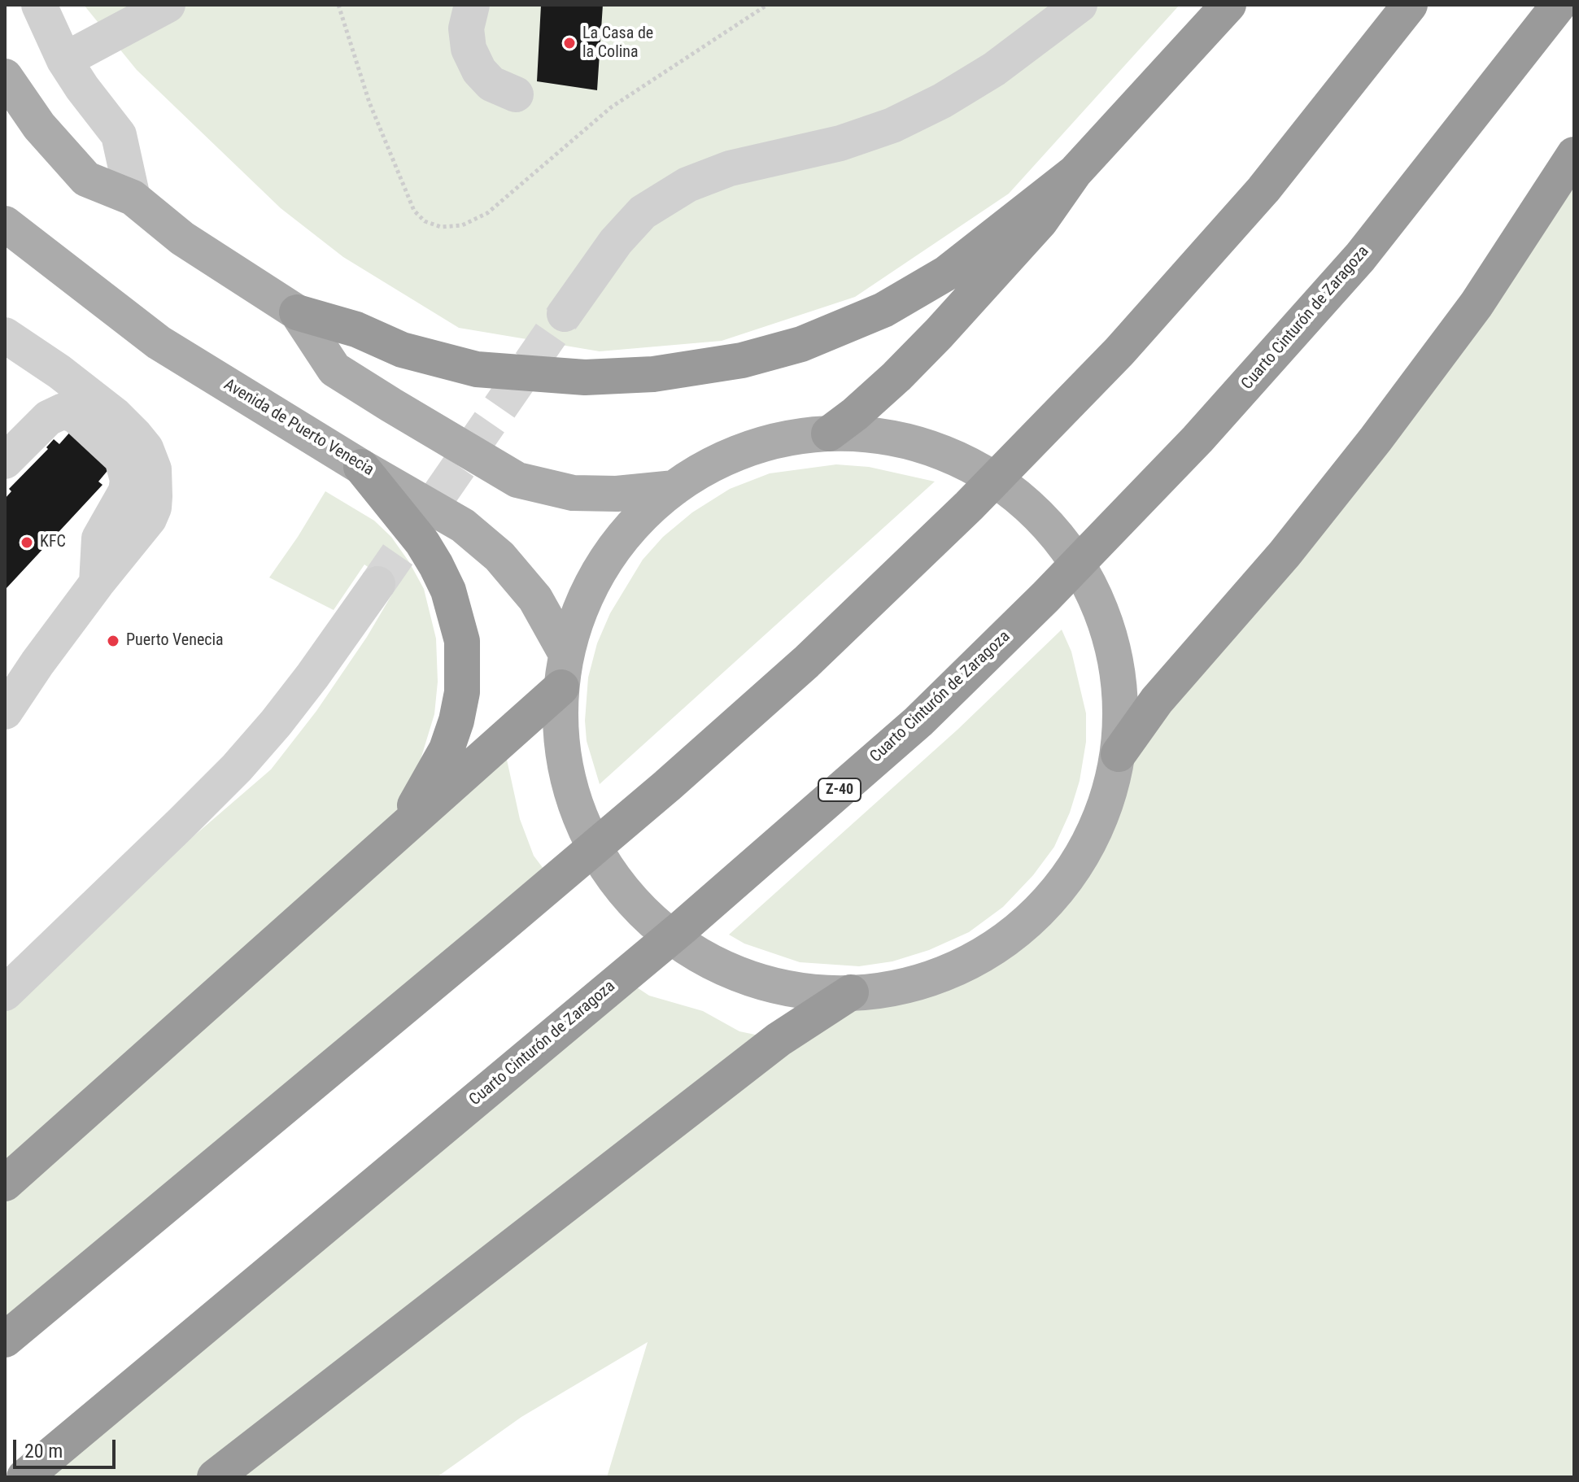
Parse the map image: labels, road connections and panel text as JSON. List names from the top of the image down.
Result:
{
  "streets": {
    "highway": ["Cuarto Cinturón de Zaragoza", "Z-40"],
    "main road": ["Avenida de Puerto Venecia"]
  },
  "places": ["La Casa de la Colina", "KFC", "Puerto Venecia"],
  "scale_bar": "20 m"
}
